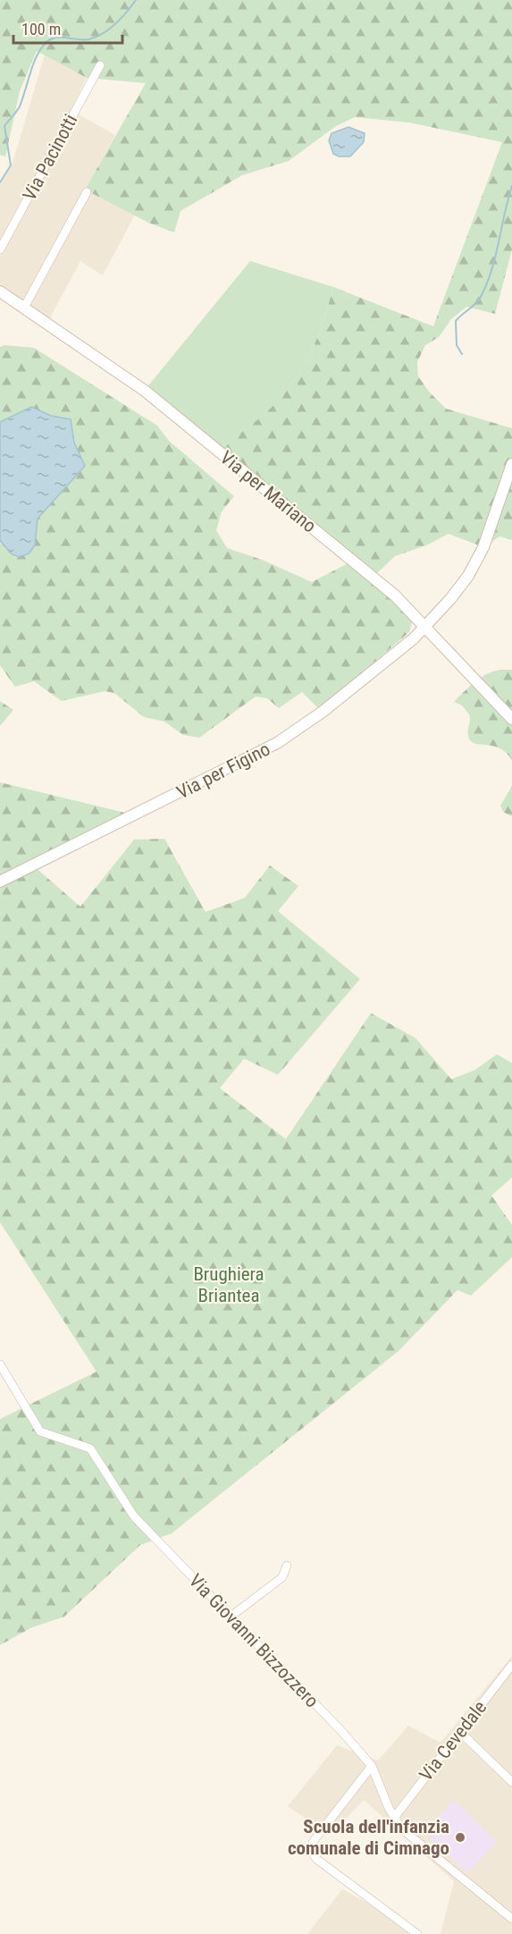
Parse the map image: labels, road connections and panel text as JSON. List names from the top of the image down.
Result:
{
  "streets": {
    "street": [
      "Via Pacinotti",
      "Via per Mariano",
      "Via per Figino",
      "Via Giovanni Bizzozzero",
      "Via Cevedale"
    ]
  },
  "crossings": [
    ["Via per Mariano", "Via per Figino"],
    ["Via Giovanni Bizzozzero", "Via Cevedale"]
  ],
  "parks": ["Brughiera Briantea"],
  "places": ["Scuola dell'infanzia comunale di Cimnago"],
  "scale_bar": "100 m"
}
